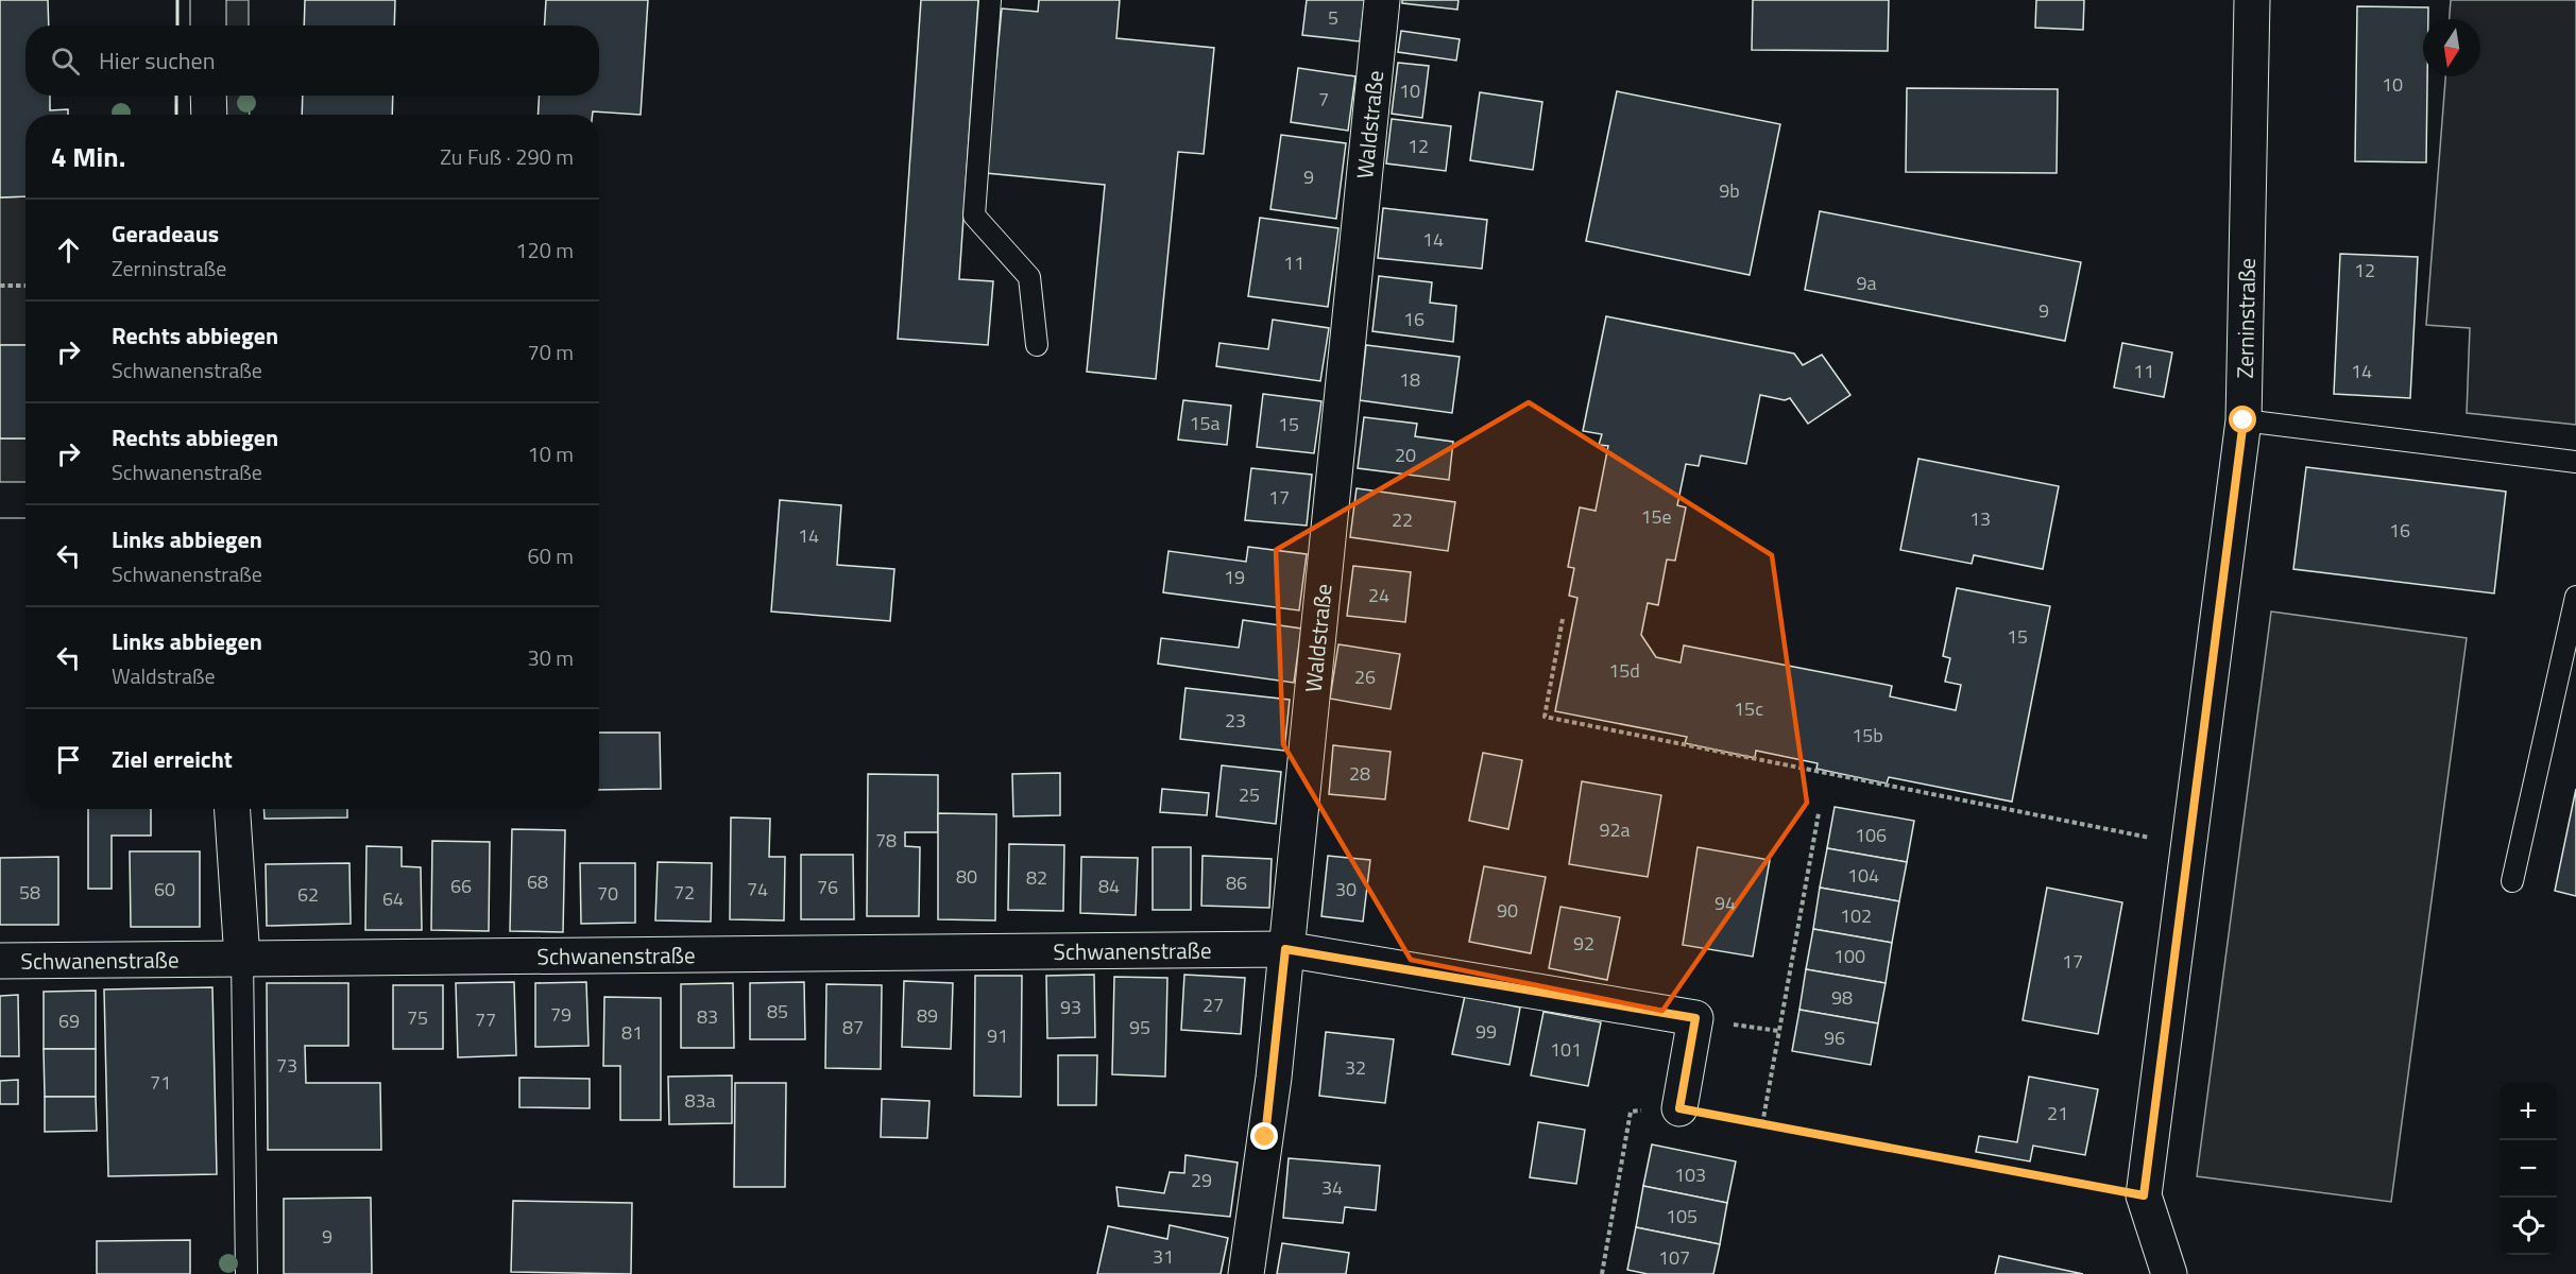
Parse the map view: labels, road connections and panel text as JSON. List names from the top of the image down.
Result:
{
  "streets": {
    "street": ["Waldstraße", "Zerninstraße", "Schwanenstraße"]
  },
  "crossings": [
    ["Waldstraße", "Schwanenstraße"]
  ],
  "house_numbers": [
    "5",
    "10",
    "10",
    "7",
    "12",
    "9",
    "9b",
    "14",
    "11",
    "12",
    "9a",
    "9",
    "16",
    "11",
    "14",
    "18",
    "15a",
    "15",
    "20",
    "17",
    "15e",
    "13",
    "22",
    "16",
    "14",
    "19",
    "24",
    "15",
    "15d",
    "26",
    "15c",
    "23",
    "15b",
    "28",
    "25",
    "92a",
    "106",
    "78",
    "104",
    "80",
    "82",
    "68",
    "86",
    "66",
    "84",
    "76",
    "60",
    "74",
    "30",
    "58",
    "72",
    "70",
    "62",
    "64",
    "94",
    "90",
    "102",
    "92",
    "100",
    "17",
    "98",
    "27",
    "93",
    "85",
    "79",
    "89",
    "83",
    "75",
    "77",
    "69",
    "87",
    "95",
    "99",
    "81",
    "91",
    "96",
    "101",
    "73",
    "32",
    "71",
    "83a",
    "21",
    "103",
    "29",
    "34",
    "105",
    "9",
    "31",
    "107"
  ],
  "north": "bottom",
  "page": {
    "search": "Hier suchen",
    "heading": ["4 Min.", "Zu Fuß · 290 m"],
    "list": [
      ["Geradeaus", "Zerninstraße", "120 m"],
      ["Rechts abbiegen", "Schwanenstraße", "70 m"],
      ["Rechts abbiegen", "Schwanenstraße", "10 m"],
      ["Links abbiegen", "Schwanenstraße", "60 m"],
      ["Links abbiegen", "Waldstraße", "30 m"],
      "Ziel erreicht"
    ],
    "map_buttons": ["+", "−"]
  }
}
